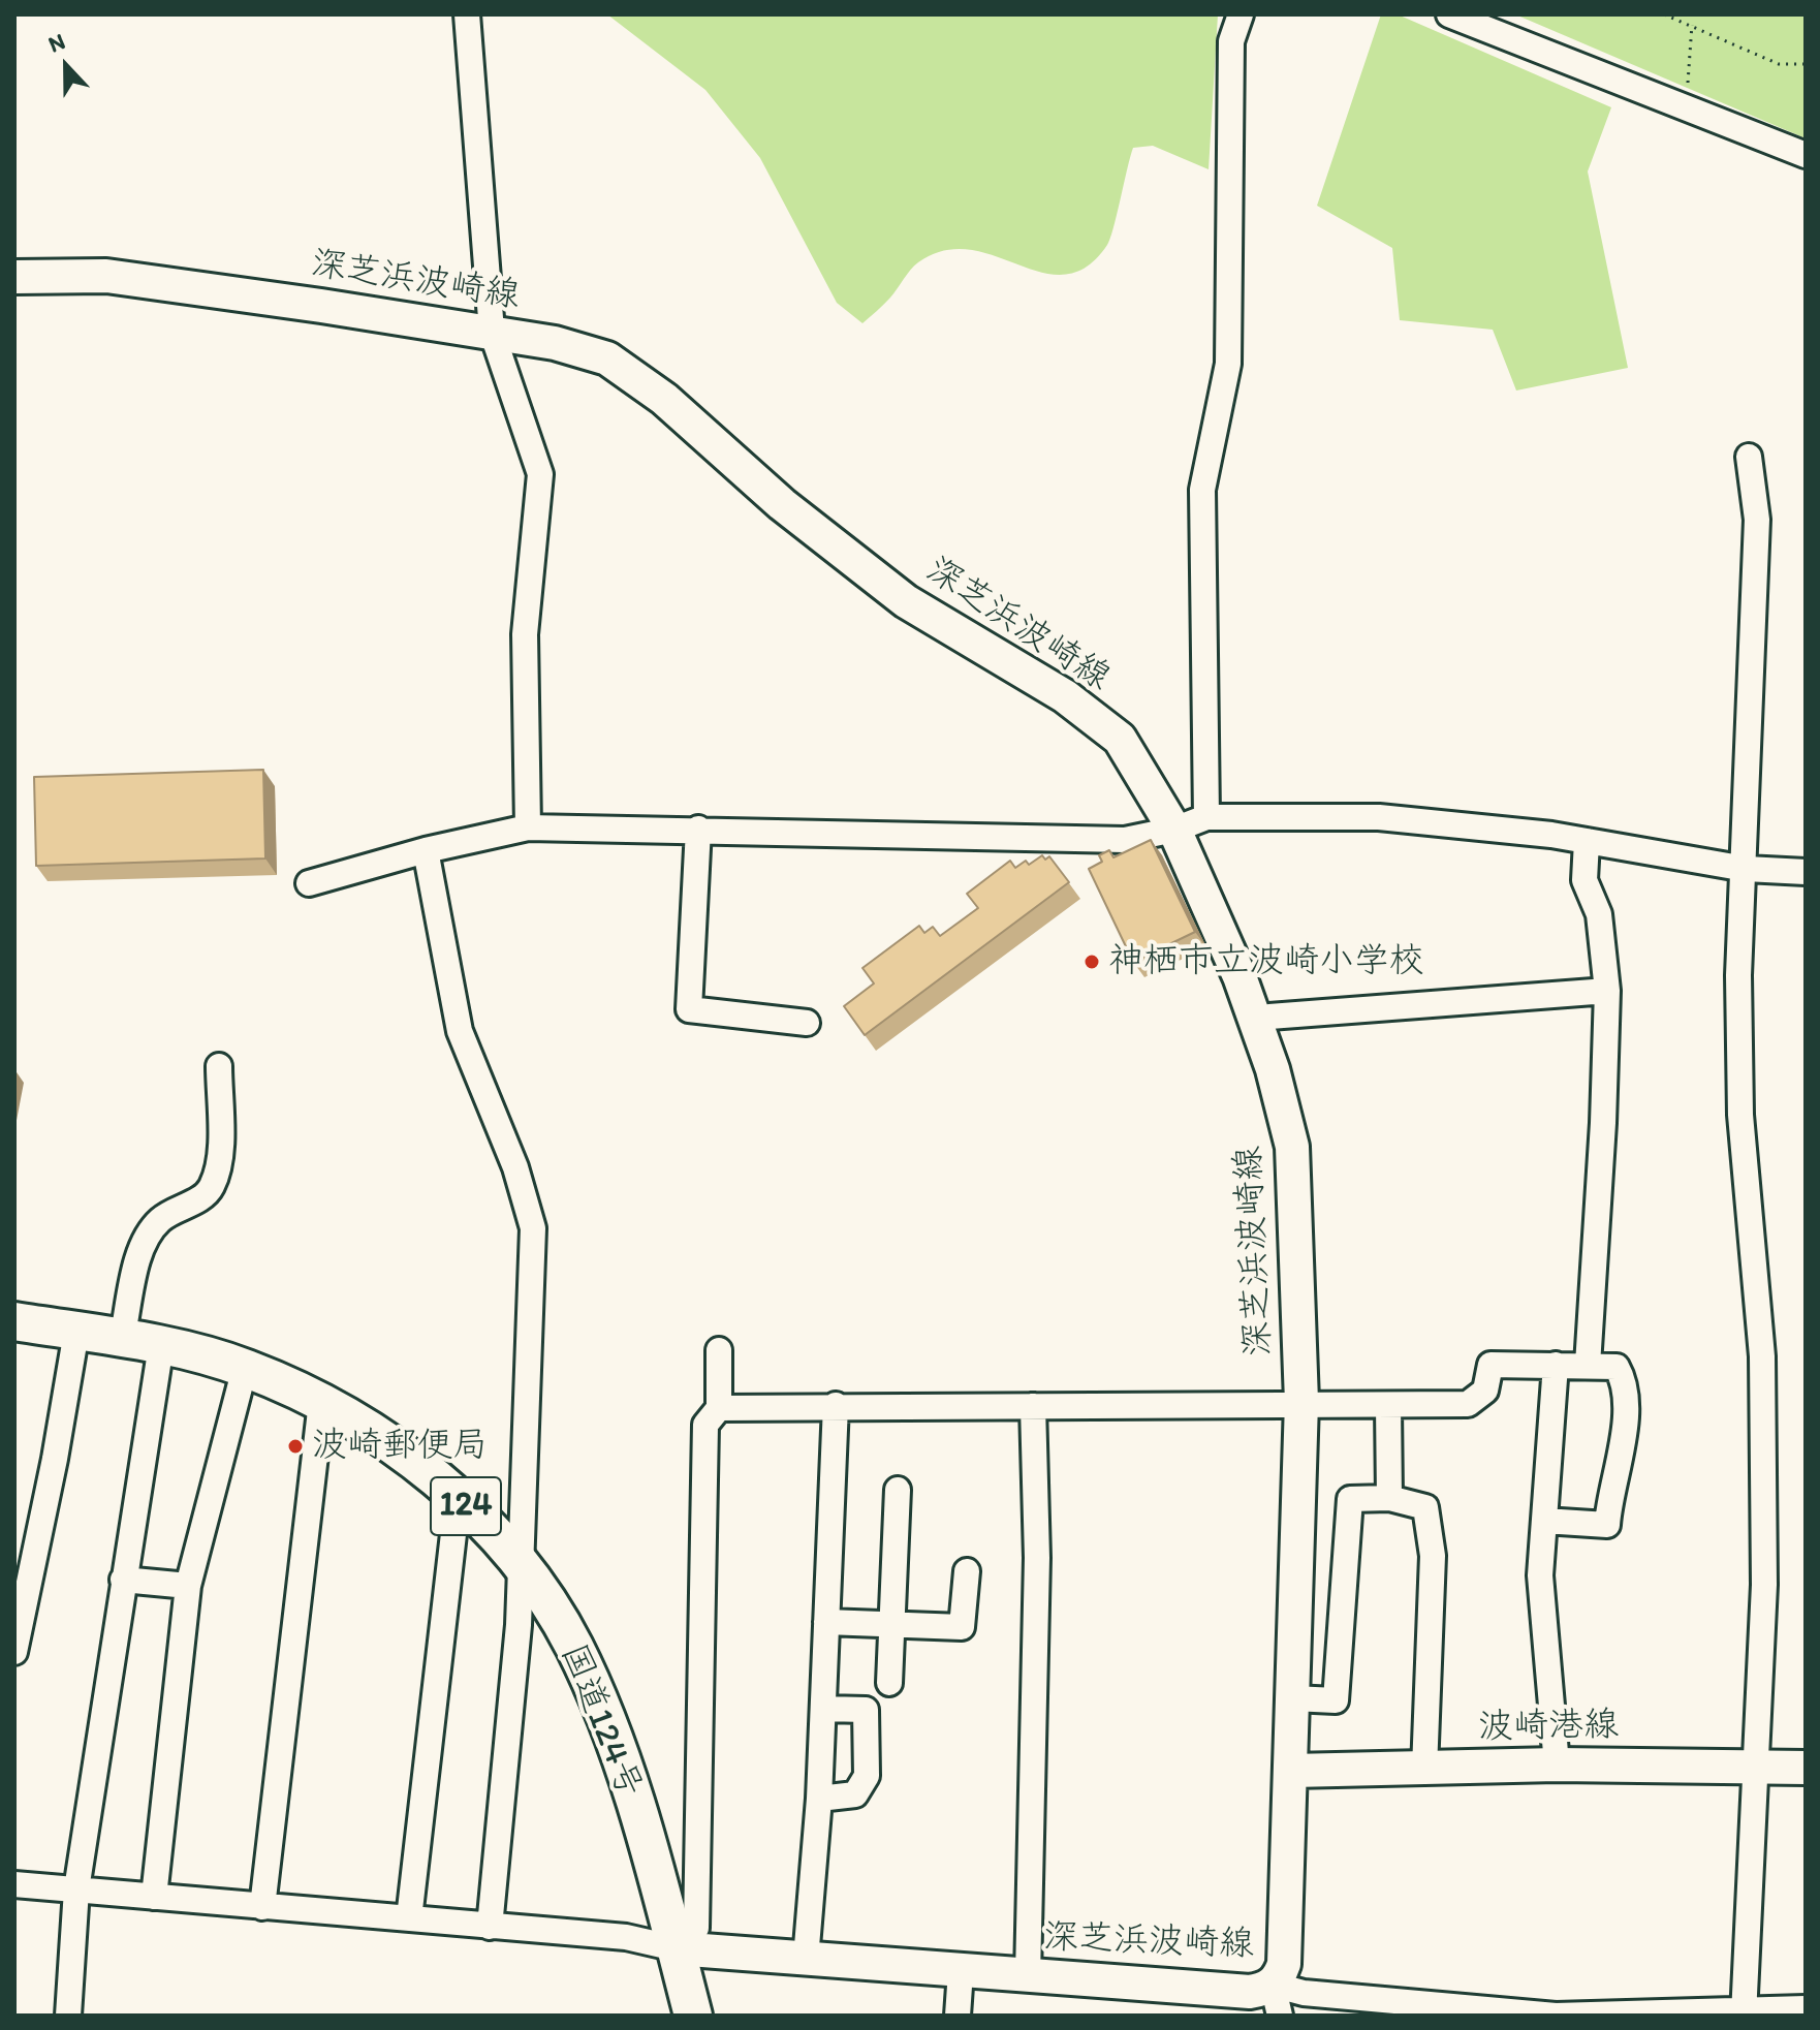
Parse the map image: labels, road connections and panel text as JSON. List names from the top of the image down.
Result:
{
  "streets": {
    "highway": ["124", "国道124号"],
    "main road": ["深芝浜波崎線", "波崎港線"]
  },
  "crossings": [
    ["深芝浜波崎線", "国道124号"],
    ["深芝浜波崎線", "波崎港線"]
  ],
  "places": ["神栖市立波崎小学校", "波崎郵便局"],
  "north": "top"
}
